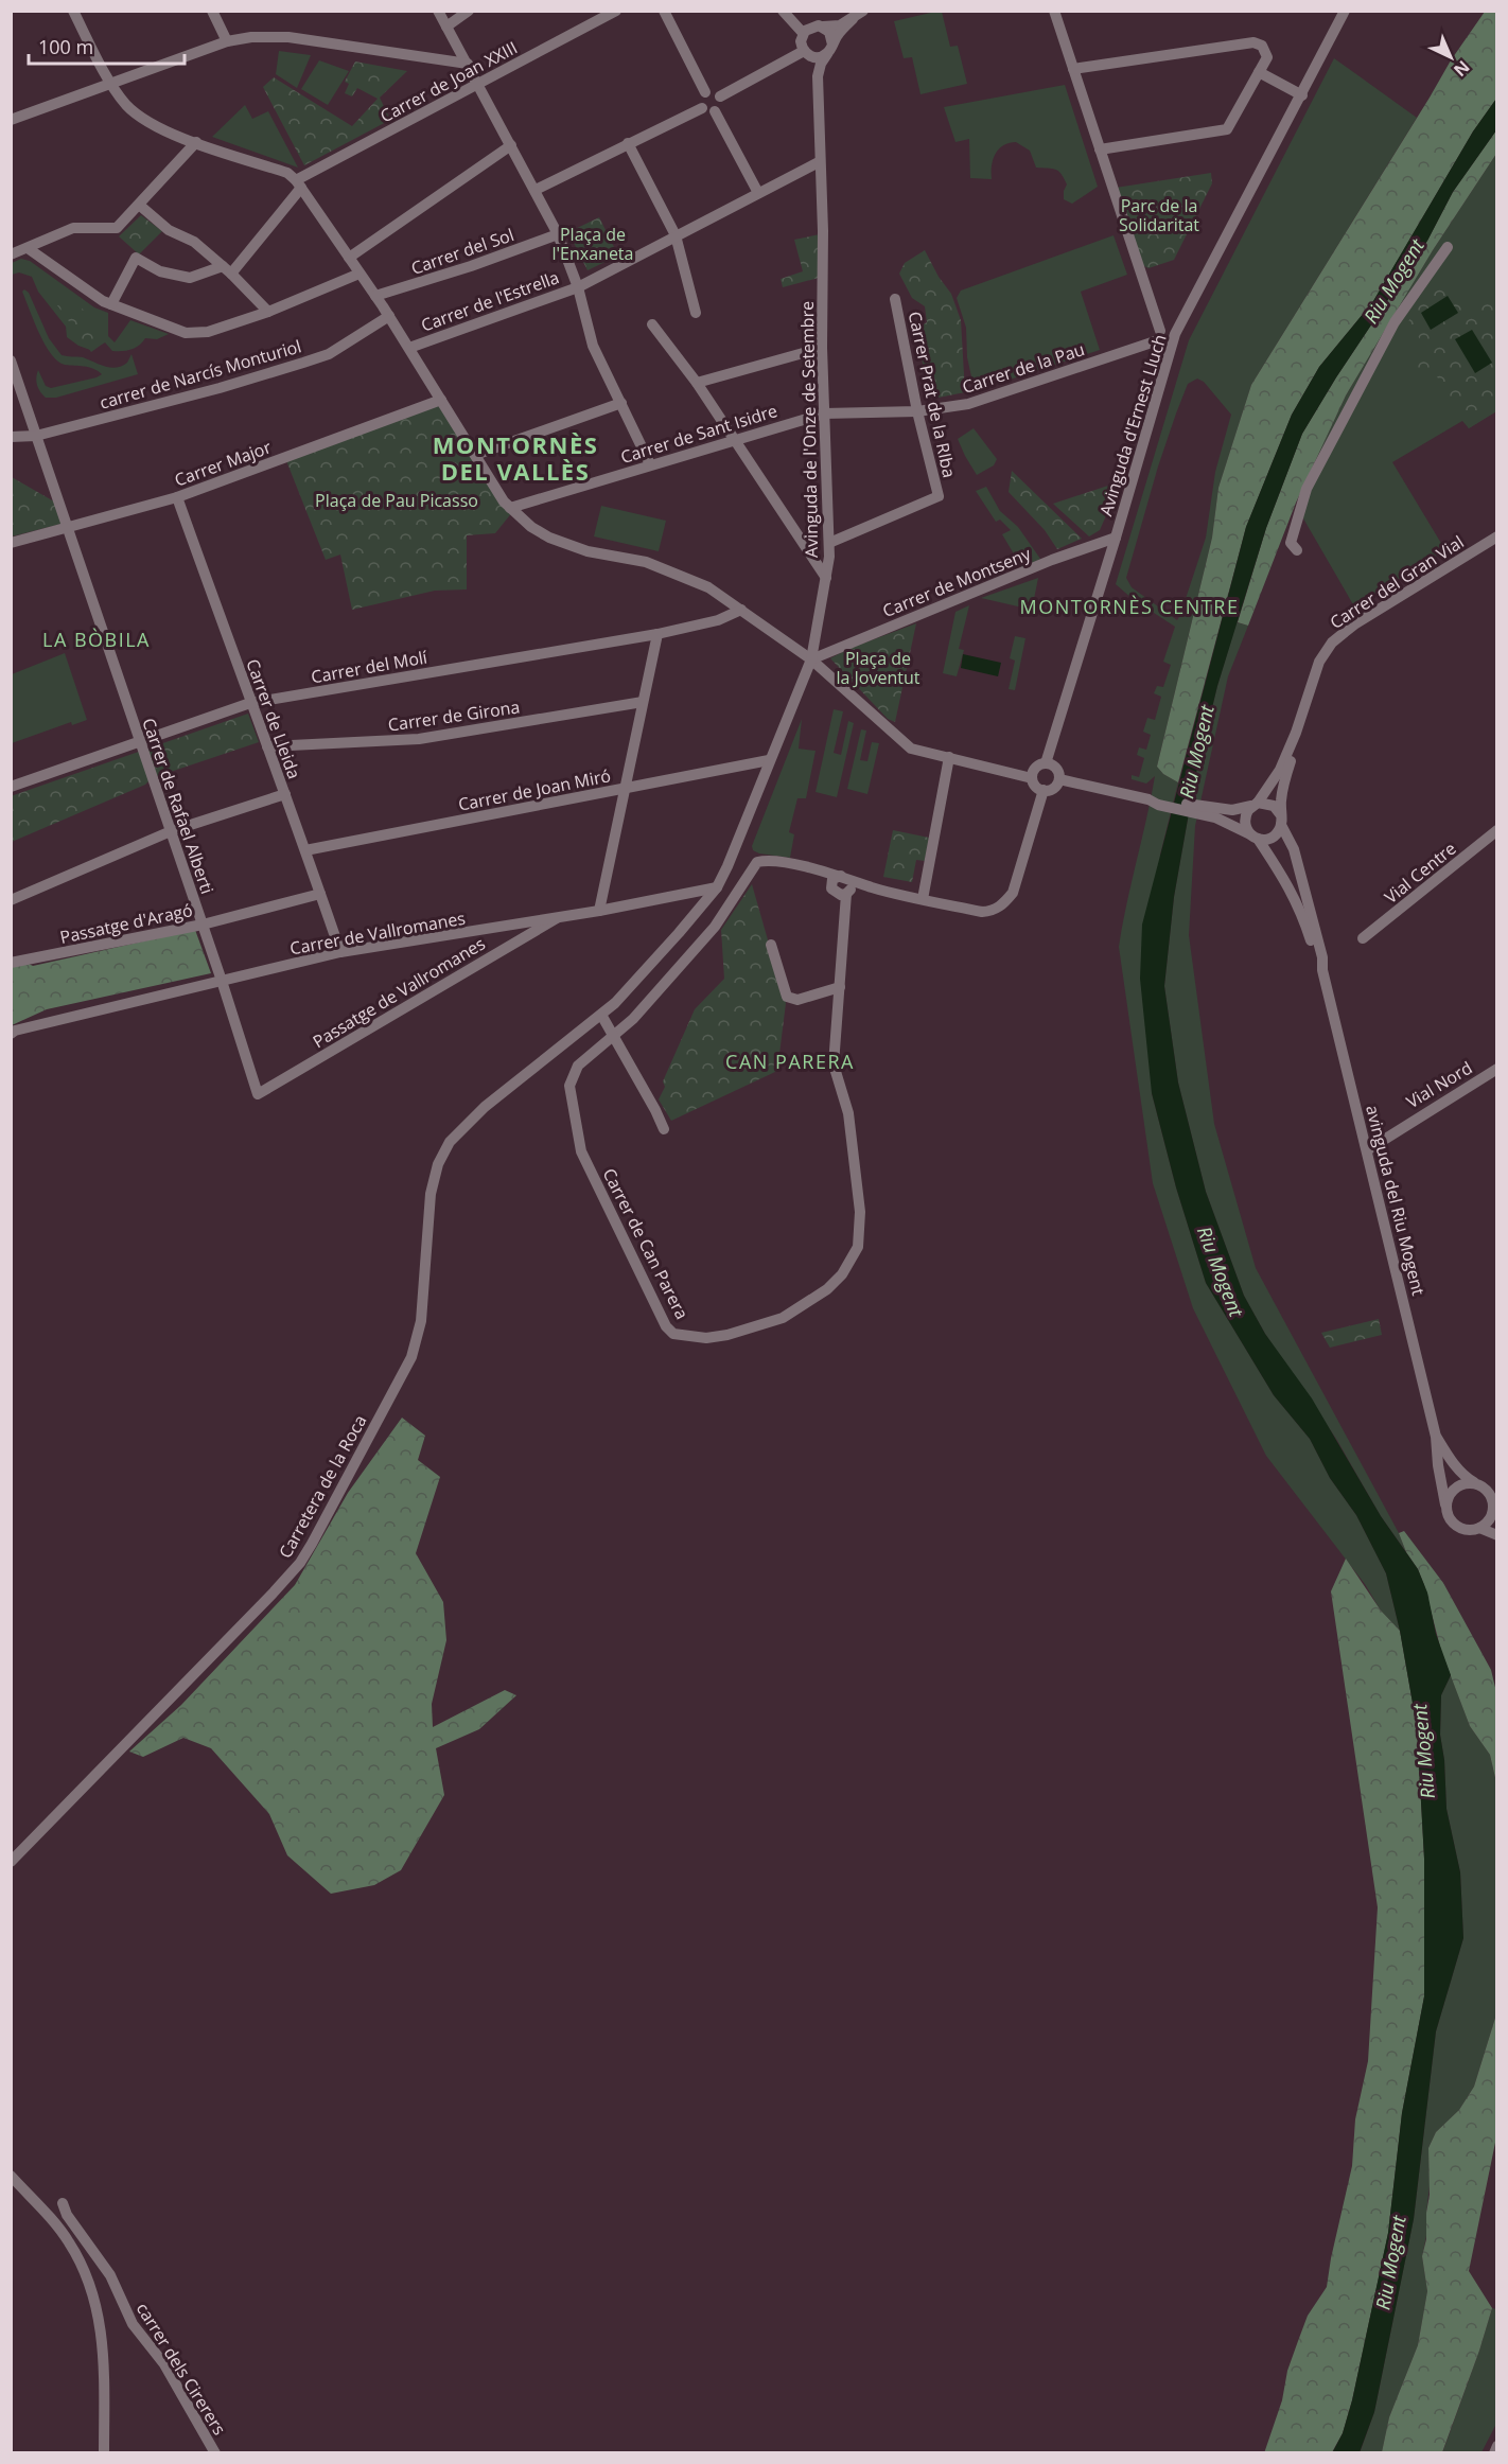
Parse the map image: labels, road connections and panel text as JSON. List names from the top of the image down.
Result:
{
  "streets": {
    "street": [
      "Carrer de Joan XXIII",
      "Carrer del Sol",
      "Carrer de l'Estrella",
      "Carrer de la Pau",
      "carrer de Narcís Monturiol",
      "Carrer Prat de la RIba",
      "Avinguda d'Ernest Lluch",
      "Avinguda de l'Onze de Setembre",
      "Carrer de Sant Isidre",
      "Carrer Major",
      "Carrer de Montseny",
      "Carrer del Gran Vial",
      "Carrer del Molí",
      "Carrer de Girona",
      "Carrer de Lleida",
      "Carrer de Joan Miró",
      "Carrer de Rafael Alberti",
      "Vial Centre",
      "Passatge d'Aragó",
      "Carrer de Vallromanes",
      "Passatge de Vallromanes",
      "Vial Nord",
      "avinguda del Riu Mogent",
      "Carrer de Can Parera",
      "Carretera de la Roca",
      "carrer dels Cirerers"
    ]
  },
  "crossings": [
    ["Carrer de l'Estrella", "Avinguda de l'Onze de Setembre"],
    ["Carrer de la Pau", "Carrer Prat de la RIba"],
    ["Carrer de la Pau", "Avinguda de l'Onze de Setembre"],
    ["Carrer de la Pau", "Carrer de Sant Isidre"],
    ["carrer de Narcís Monturiol", "Carrer de Rafael Alberti"],
    ["Carrer Prat de la RIba", "Avinguda de l'Onze de Setembre"],
    ["Avinguda d'Ernest Lluch", "Carrer de Montseny"],
    ["Avinguda de l'Onze de Setembre", "Carrer de Sant Isidre"],
    ["Avinguda de l'Onze de Setembre", "Carrer de Montseny"],
    ["Avinguda de l'Onze de Setembre", "Carrer de Joan Miró"],
    ["Avinguda de l'Onze de Setembre", "Carrer de Vallromanes"],
    ["Avinguda de l'Onze de Setembre", "Carretera de la Roca"],
    ["Carrer Major", "Carrer de Lleida"],
    ["Carrer Major", "Carrer de Rafael Alberti"],
    ["Carrer del Gran Vial", "avinguda del Riu Mogent"],
    ["Carrer del Molí", "Carrer de Lleida"],
    ["Carrer del Molí", "Carrer de Rafael Alberti"],
    ["Carrer de Girona", "Carrer de Lleida"],
    ["Carrer de Lleida", "Carrer de Joan Miró"],
    ["Carrer de Lleida", "Passatge d'Aragó"],
    ["Carrer de Lleida", "Carrer de Vallromanes"],
    ["Carrer de Rafael Alberti", "Passatge d'Aragó"],
    ["Carrer de Rafael Alberti", "Carrer de Vallromanes"],
    ["Carrer de Rafael Alberti", "Passatge de Vallromanes"],
    ["Carrer de Vallromanes", "Passatge de Vallromanes"],
    ["Vial Nord", "avinguda del Riu Mogent"]
  ],
  "districts": [
    "MONTORNÈS DEL VALLÈS",
    "MONTORNÈS CENTRE",
    "LA BÒBILA",
    "CAN PARERA"
  ],
  "water": ["Riu Mogent"],
  "parks": [
    "Parc de la Solidaritat",
    "Plaça de l'Enxaneta",
    "Plaça de Pau Picasso",
    "Plaça de la Joventut"
  ],
  "scale_bar": "100 m",
  "north": "bottom right"
}
